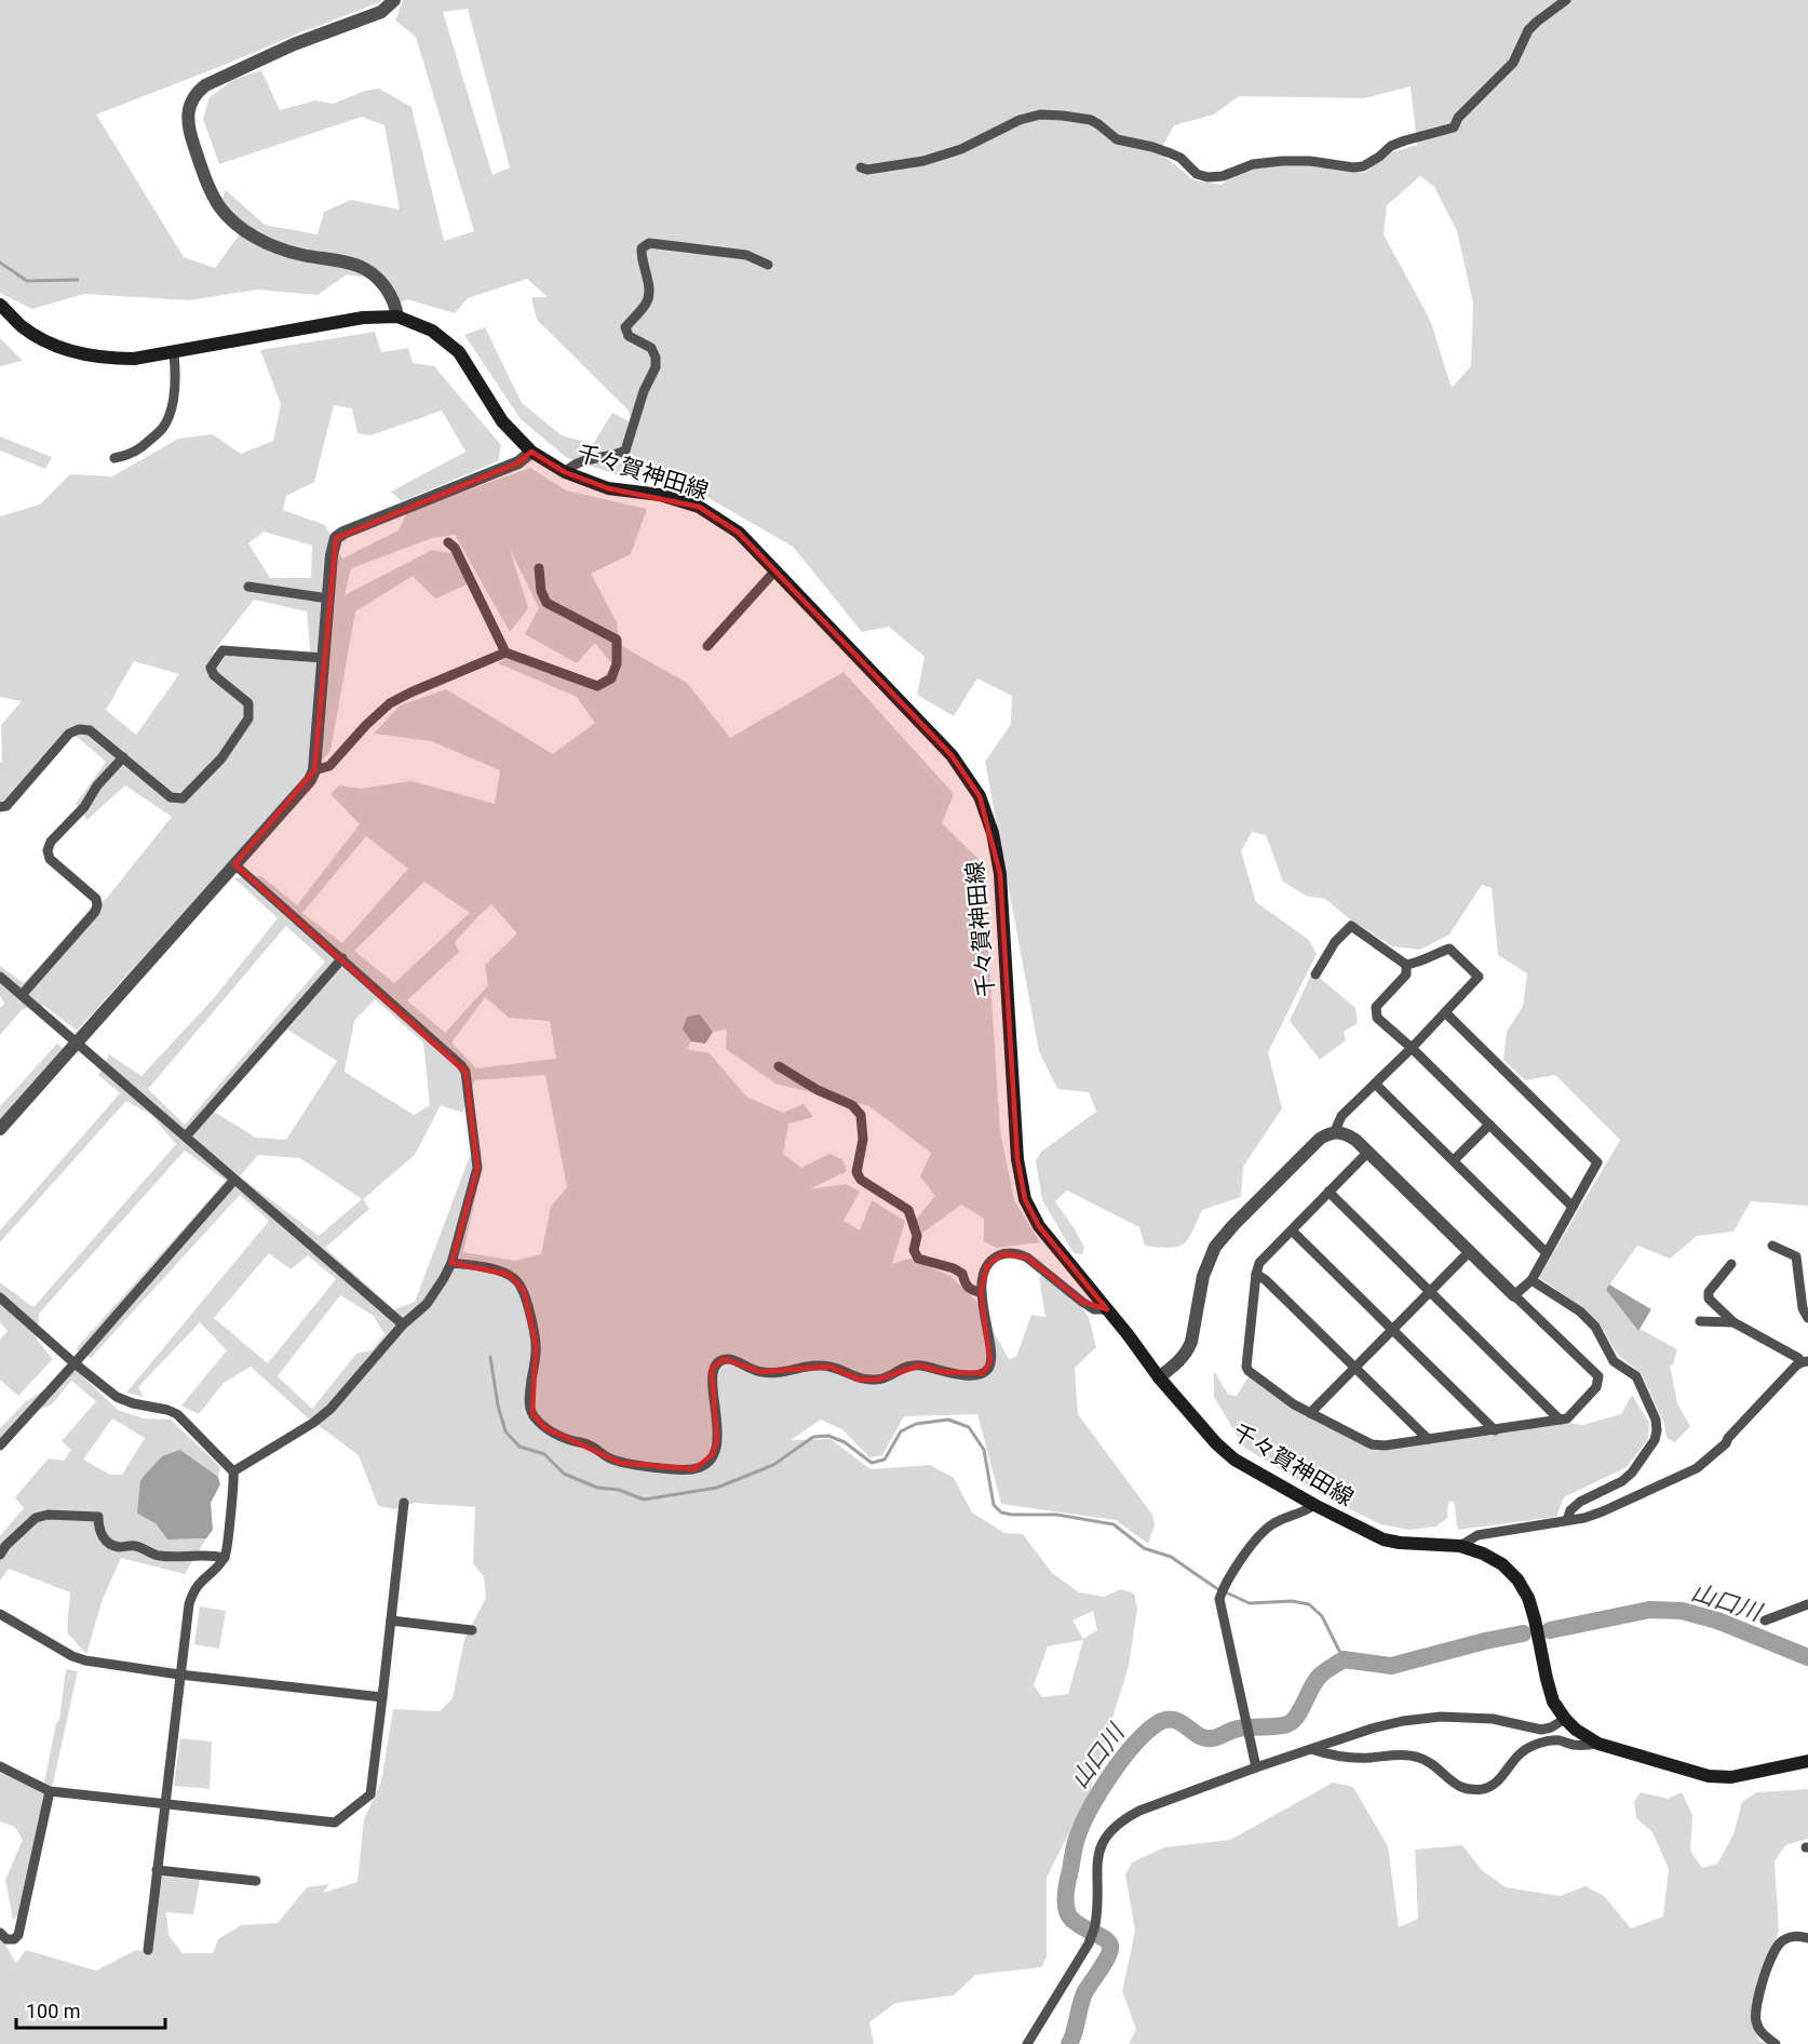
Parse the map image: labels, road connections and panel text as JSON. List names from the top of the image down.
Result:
{
  "streets": {
    "main road": ["千々賀神田線"]
  },
  "water": ["山口川"],
  "scale_bar": "100 m"
}
